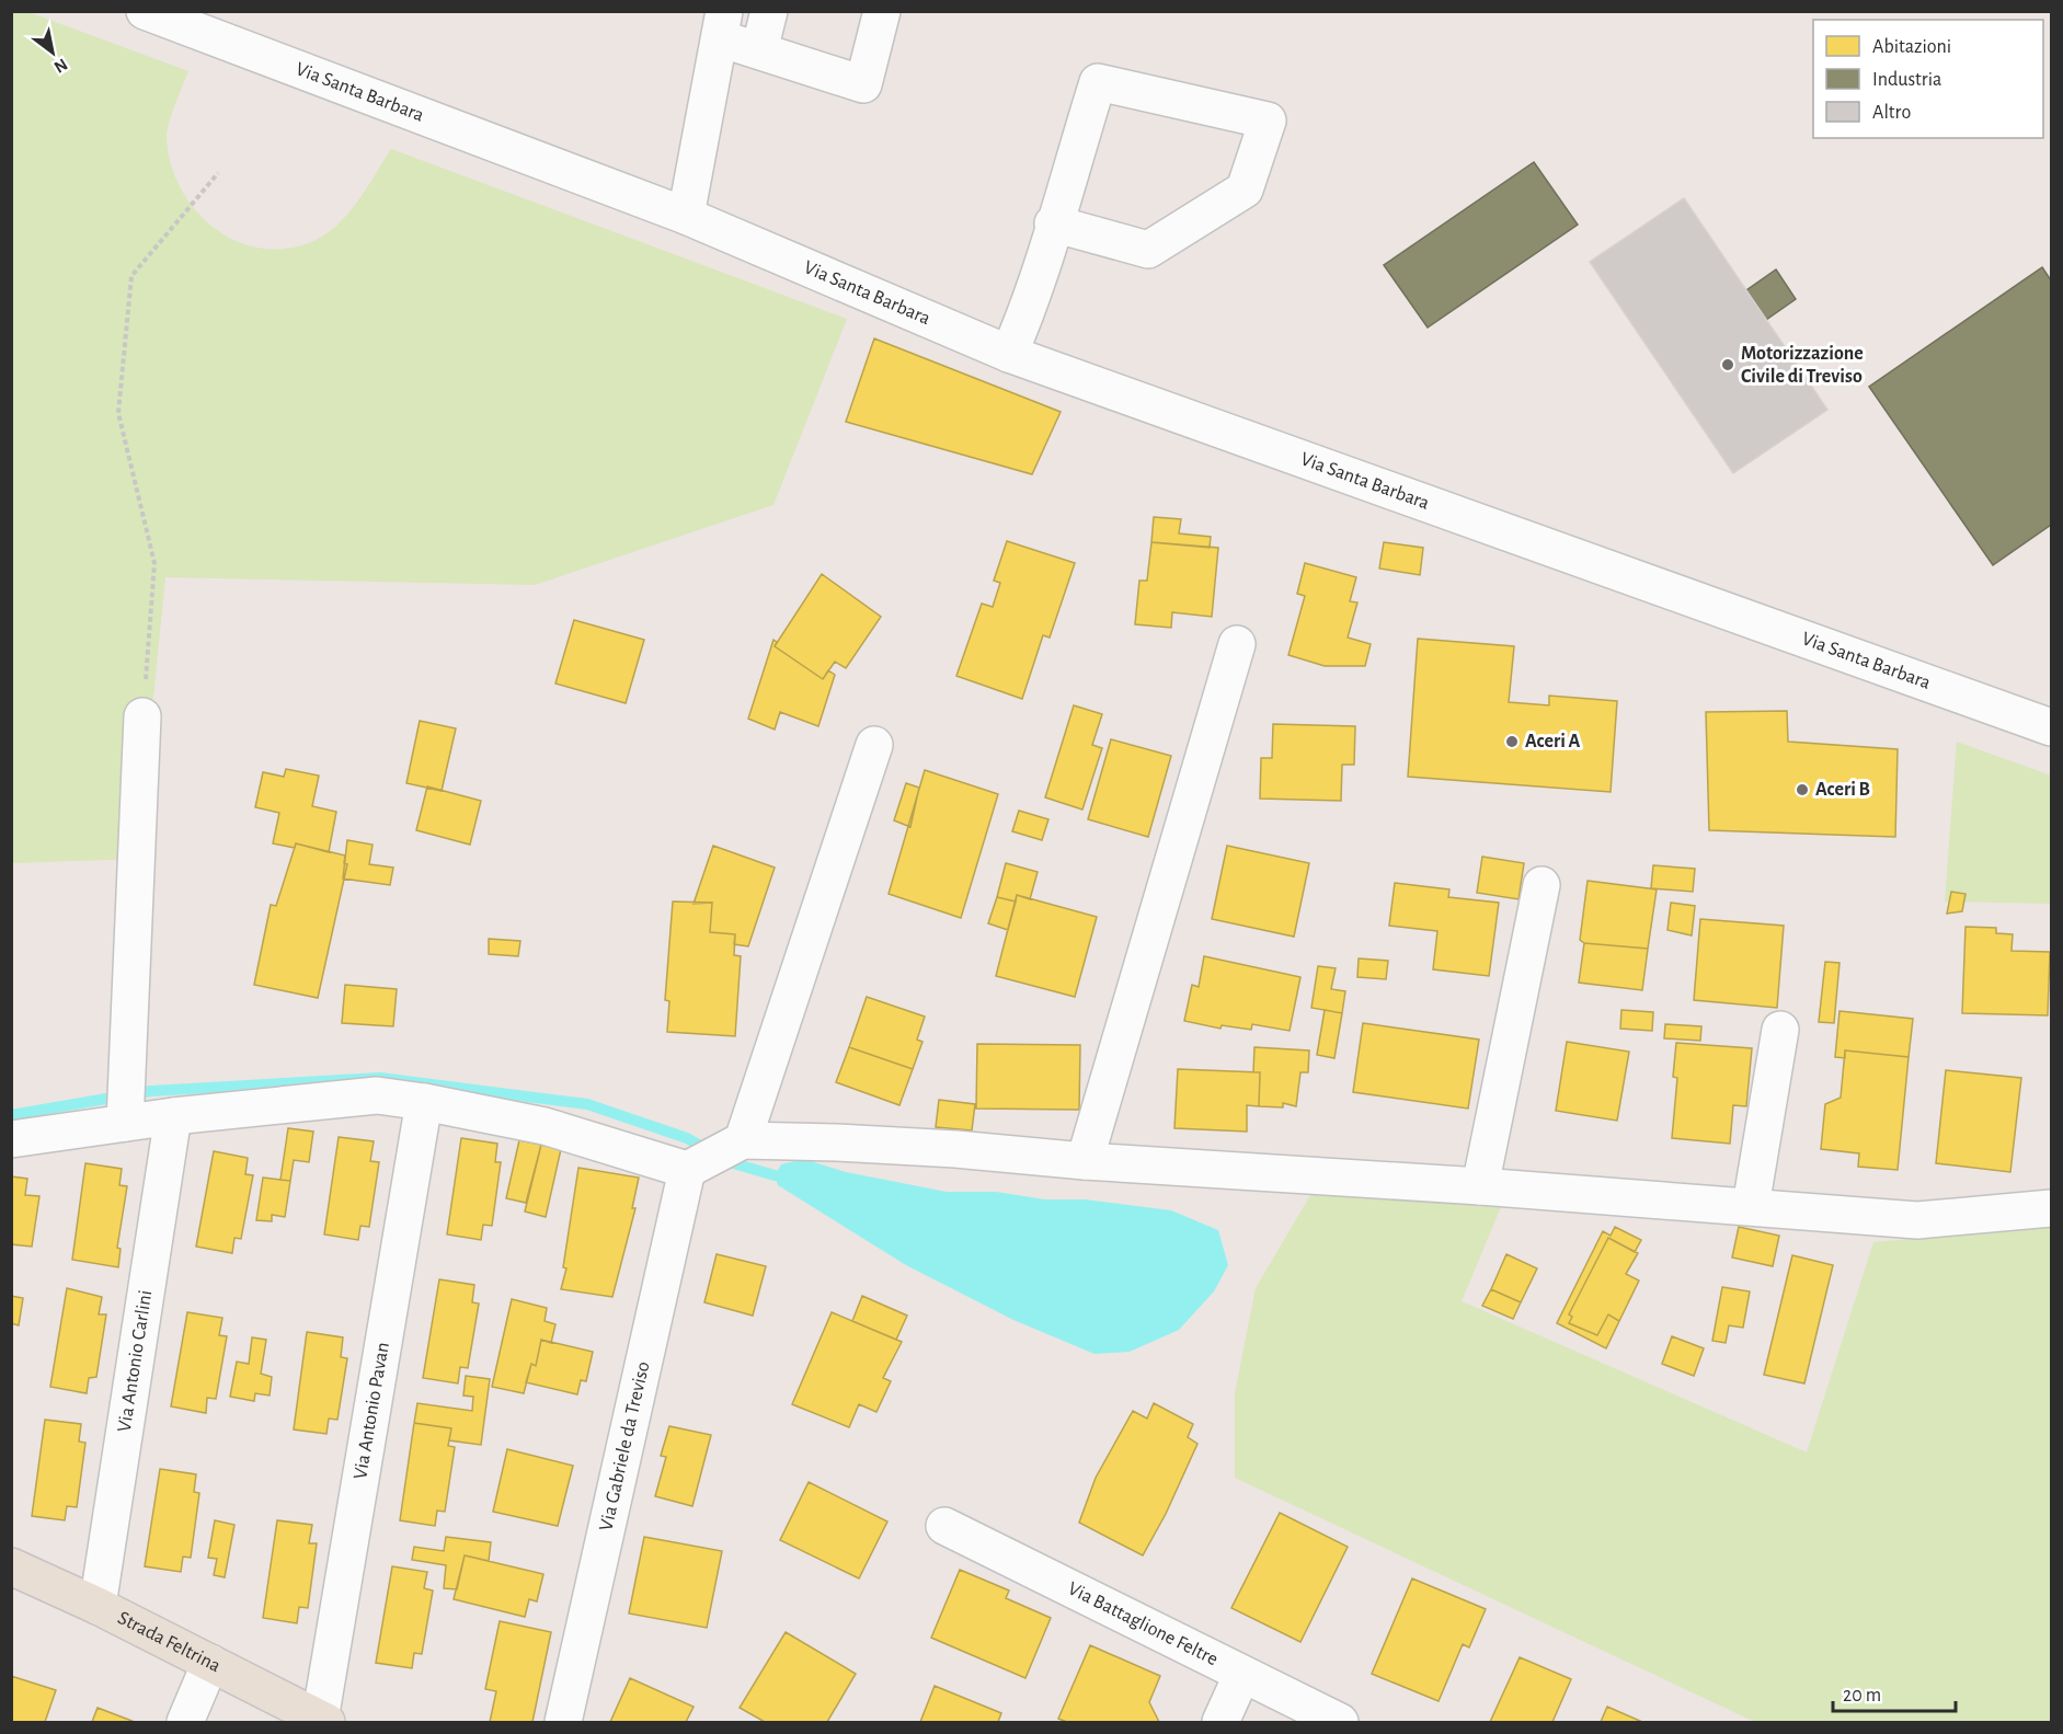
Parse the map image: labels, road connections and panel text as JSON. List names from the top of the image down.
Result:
{
  "streets": {
    "main road": ["Strada Feltrina"],
    "street": [
      "Via Santa Barbara",
      "Via Antonio Carlini",
      "Via Antonio Pavan",
      "Via Gabriele da Treviso",
      "Via Battaglione Feltre"
    ]
  },
  "crossings": [
    ["Via Antonio Carlini", "Strada Feltrina"],
    ["Via Antonio Pavan", "Strada Feltrina"]
  ],
  "places": ["Motorizzazione Civile di Treviso", "Aceri A", "Aceri B"],
  "legend": ["Abitazioni", "Industria", "Altro"],
  "scale_bar": "20 m",
  "north": "bottom right"
}
